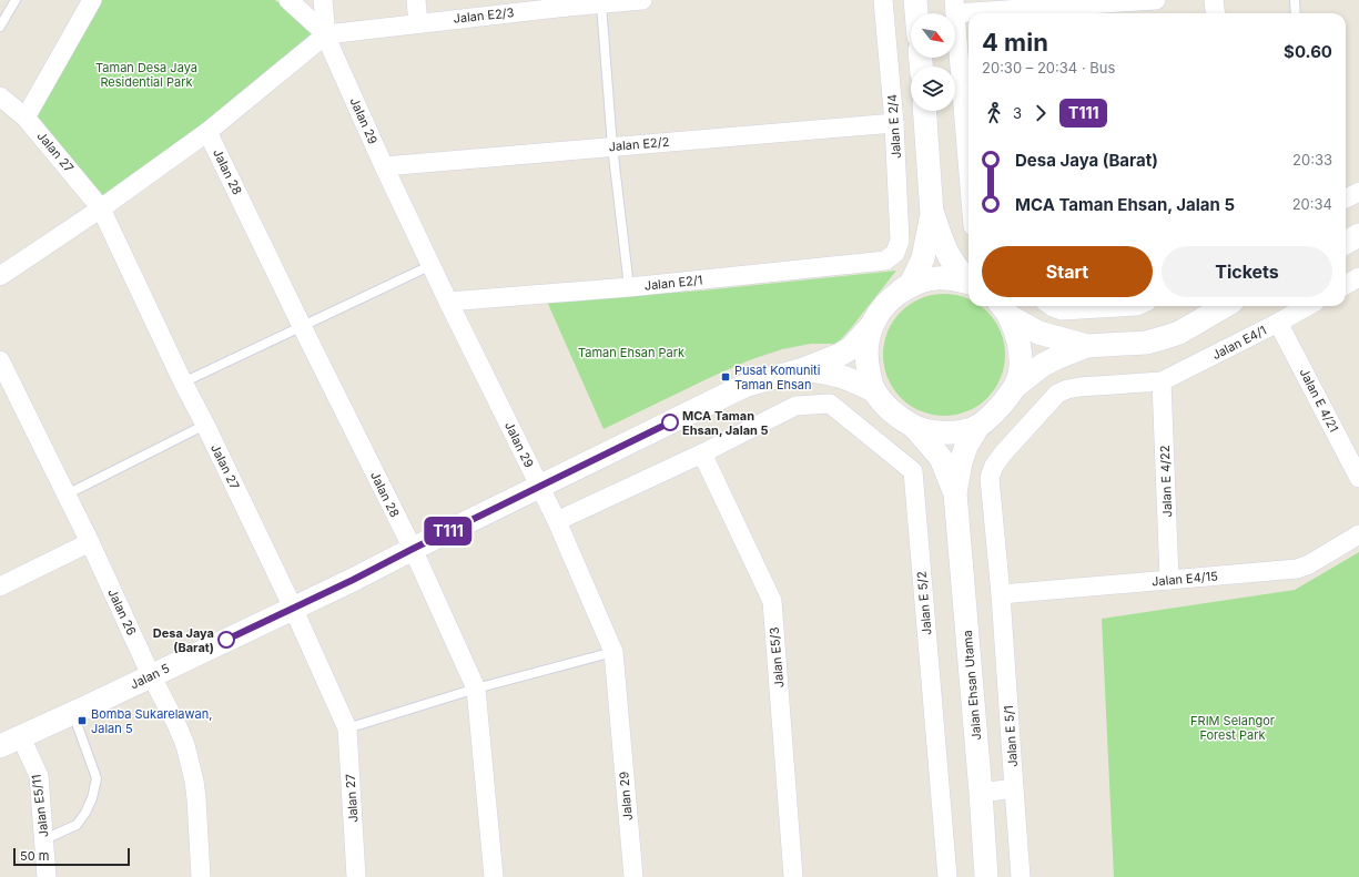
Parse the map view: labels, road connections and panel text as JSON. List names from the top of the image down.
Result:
{
  "streets": {
    "street": [
      "Jalan E2/3",
      "Jalan 29",
      "Jalan E 2/4",
      "Jalan E2/2",
      "Jalan 27",
      "Jalan 28",
      "Jalan E2/1",
      "Jalan E4/1",
      "Jalan E 4/21",
      "Jalan E 4/22",
      "Jalan E4/15",
      "Jalan E 5/2",
      "Jalan 26",
      "Jalan E5/3",
      "Jalan 5",
      "Jalan Ehsan Utama",
      "Jalan E 5/1",
      "Jalan E5/11"
    ]
  },
  "crossings": [
    ["Jalan E2/3", "Jalan 29"],
    ["Jalan 29", "Jalan E2/2"],
    ["Jalan 29", "Jalan E2/1"],
    ["Jalan 29", "Jalan 5"],
    ["Jalan E 2/4", "Jalan E2/2"],
    ["Jalan E 2/4", "Jalan E2/1"],
    ["Jalan 27", "Jalan 5"],
    ["Jalan 28", "Jalan 5"],
    ["Jalan E4/1", "Jalan E 4/21"],
    ["Jalan E4/1", "Jalan E 4/22"],
    ["Jalan E4/1", "Jalan E 5/1"],
    ["Jalan E 4/22", "Jalan E4/15"],
    ["Jalan E 4/22", "Jalan E 5/1"],
    ["Jalan E4/15", "Jalan E 5/1"],
    ["Jalan E 5/2", "Jalan E5/3"],
    ["Jalan 26", "Jalan 5"],
    ["Jalan 5", "Jalan E5/11"]
  ],
  "parks": ["Taman Desa Jaya Residential Park", "Taman Ehsan Park", "FRIM Selangor Forest Park"],
  "places": {
    "transit": ["Pusat Komuniti Taman Ehsan", "Bomba Sukarelawan, Jalan 5"],
    "other": ["MCA Taman Ehsan, Jalan 5", "Desa Jaya (Barat)"]
  },
  "lines": ["bus line T111"],
  "scale_bar": "50 m",
  "north": "bottom right",
  "page": {
    "on_map": "T111",
    "heading": ["4 min", "20:30 – 20:34 · Bus", "$0.60"],
    "legs": ["3", "T111"],
    "list": [
      {
        "name": "Desa Jaya (Barat)",
        "value": "20:33"
      },
      {
        "name": "MCA Taman Ehsan, Jalan 5",
        "value": "20:34"
      }
    ],
    "buttons": ["Start", "Tickets"],
    "scale": "50 m"
  }
}
